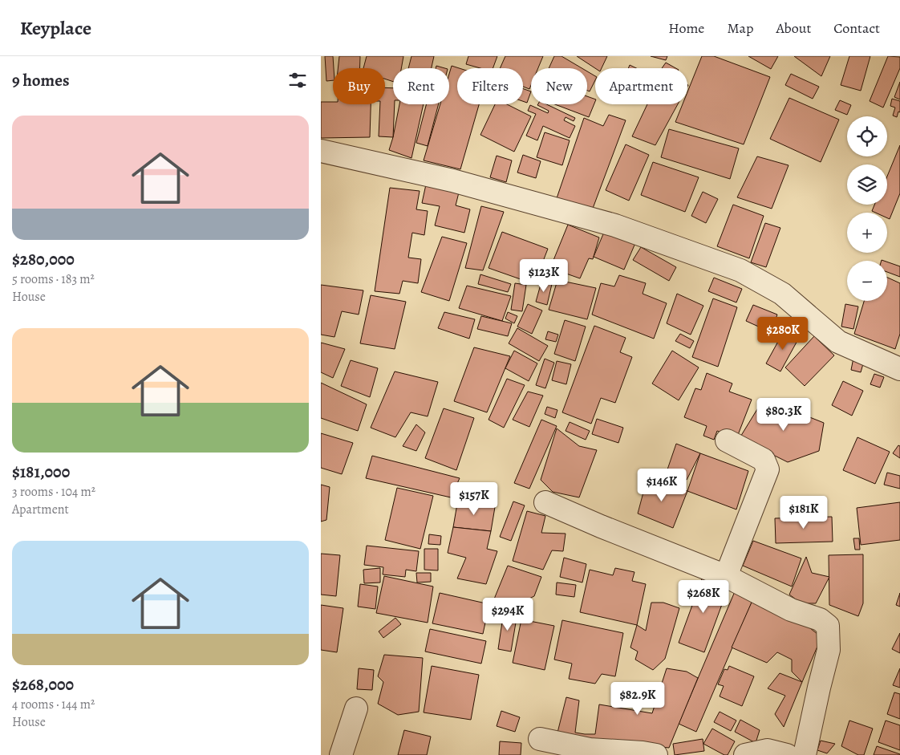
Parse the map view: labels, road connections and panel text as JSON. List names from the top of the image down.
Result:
{
  "page": {
    "header": "Keyplace",
    "nav": [
      "Home",
      "Map",
      "About",
      "Contact"
    ],
    "heading": "9 homes",
    "chip": [
      "Buy",
      "Rent",
      "Filters",
      "New",
      "Apartment"
    ],
    "list": [
      {
        "name": "$280,000",
        "note": "5 rooms · 183 m² · House"
      },
      {
        "name": "$181,000",
        "note": "3 rooms · 104 m² · Apartment"
      },
      {
        "name": "$268,000",
        "note": "4 rooms · 144 m² · House"
      }
    ],
    "map_buttons": ["+", "−"],
    "price": [
      "$123K",
      "$280K",
      "$80.3K",
      "$146K",
      "$157K",
      "$181K",
      "$268K",
      "$294K",
      "$82.9K"
    ]
  }
}
